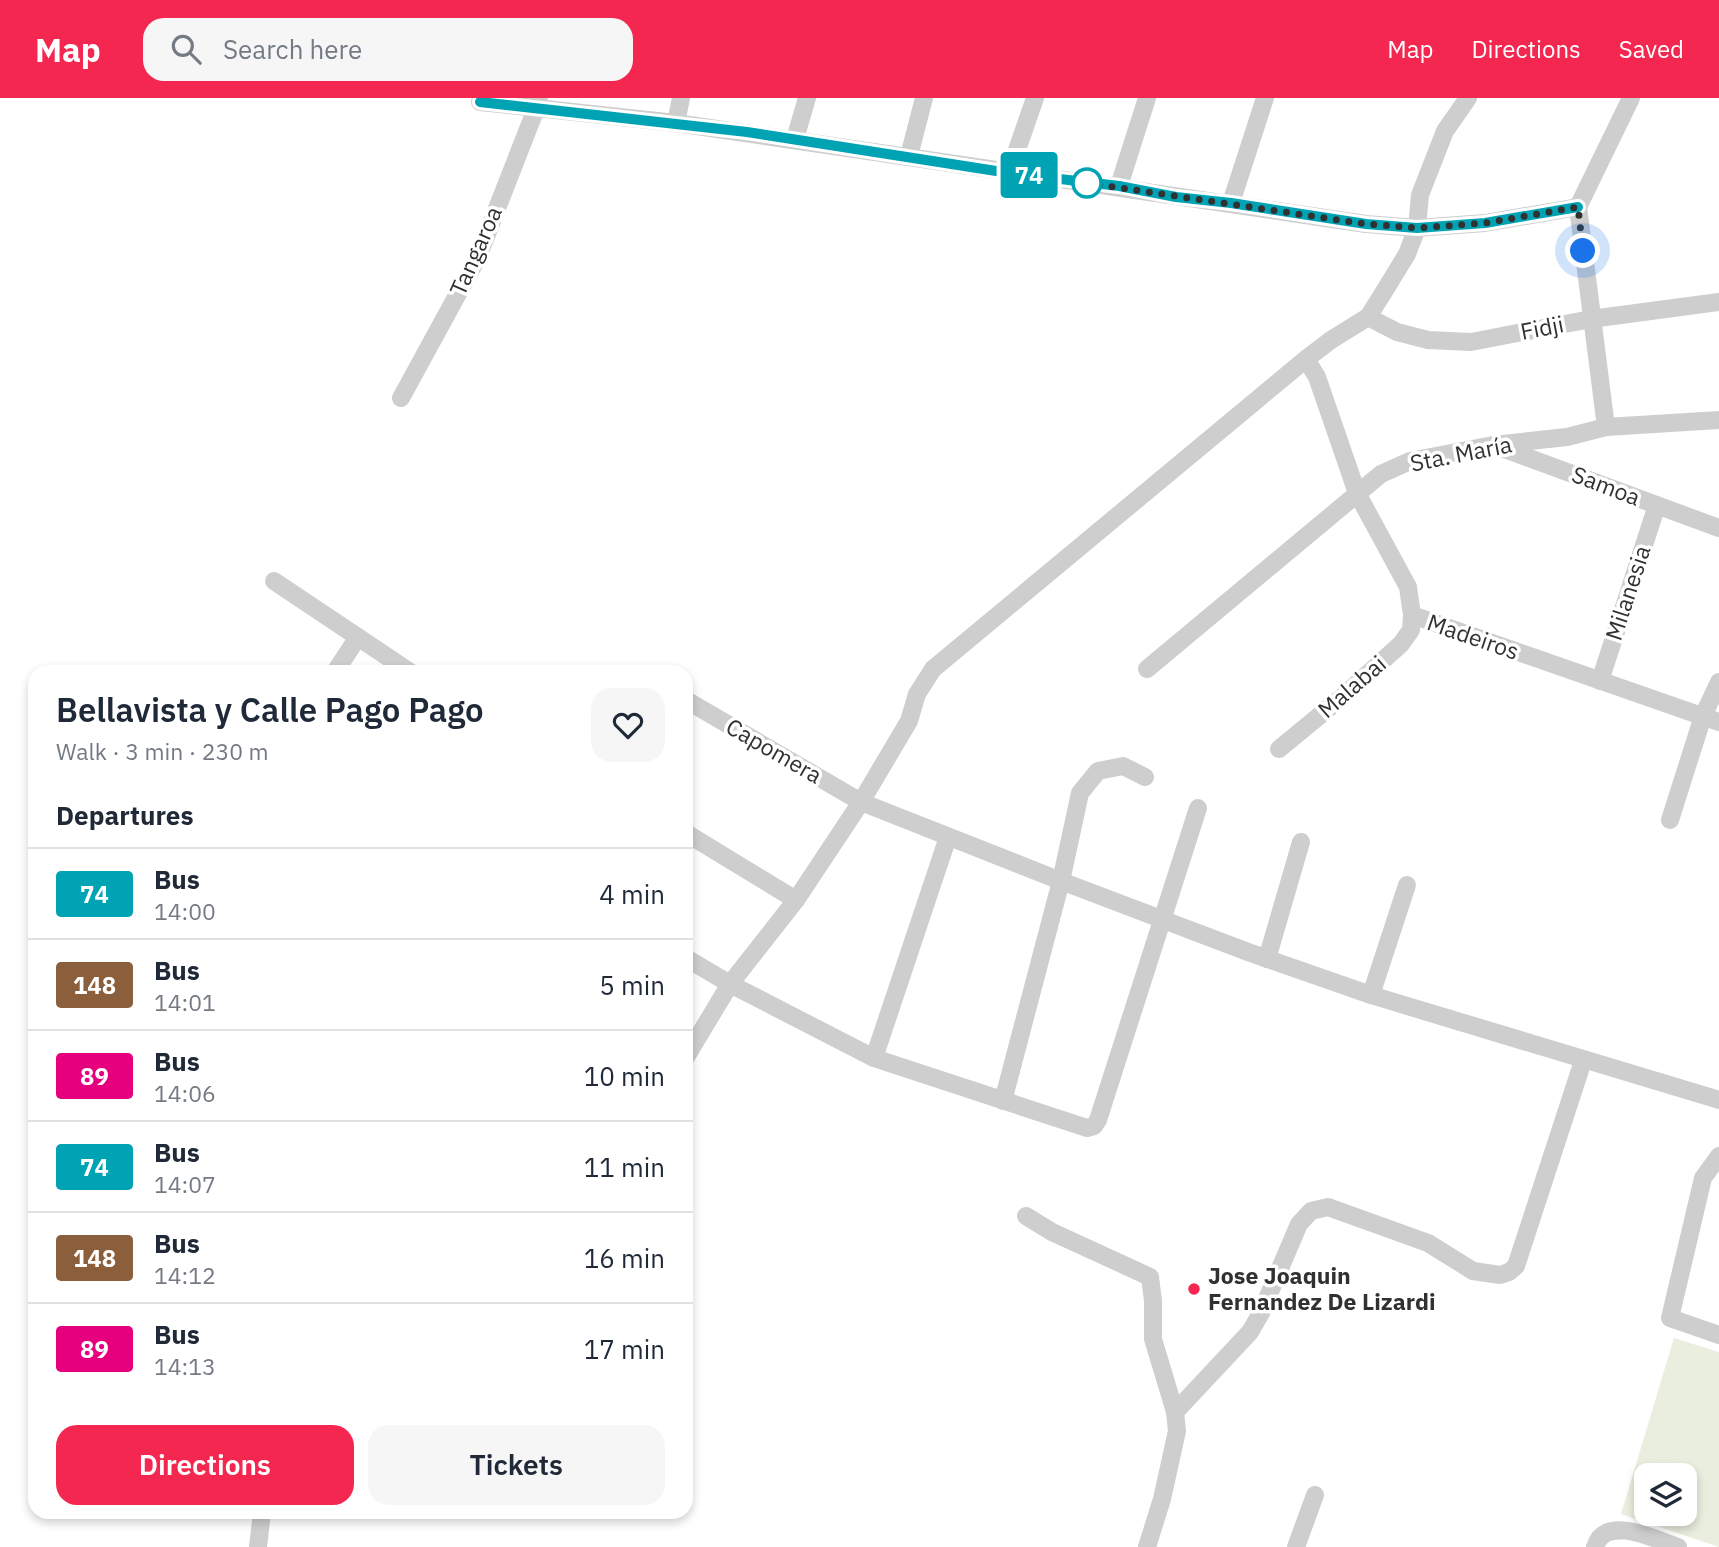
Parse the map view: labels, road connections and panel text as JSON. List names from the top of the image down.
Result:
{
  "streets": {
    "street": [
      "Tangaroa",
      "Fidji",
      "Sta. María",
      "Samoa",
      "Milanesia",
      "Madeiros",
      "Malabai",
      "Capomera"
    ]
  },
  "crossings": [
    ["Sta. María", "Samoa"],
    ["Sta. María", "Madeiros"],
    ["Samoa", "Milanesia"],
    ["Milanesia", "Madeiros"],
    ["Madeiros", "Malabai"]
  ],
  "places": ["Jose Joaquin Fernandez De Lizardi"],
  "lines": ["bus line 74"],
  "page": {
    "header": "Map",
    "search": "Search here",
    "nav": ["Map", "Directions", "Saved"],
    "on_map": "74",
    "heading": [
      ["Bellavista y Calle Pago Pago", "Walk · 3 min · 230 m"],
      "Departures"
    ],
    "list": [
      {
        "mark": "74",
        "name": "Bus",
        "note": "14:00",
        "value": "4 min"
      },
      {
        "mark": "148",
        "name": "Bus",
        "note": "14:01",
        "value": "5 min"
      },
      {
        "mark": "89",
        "name": "Bus",
        "note": "14:06",
        "value": "10 min"
      },
      {
        "mark": "74",
        "name": "Bus",
        "note": "14:07",
        "value": "11 min"
      },
      {
        "mark": "148",
        "name": "Bus",
        "note": "14:12",
        "value": "16 min"
      },
      {
        "mark": "89",
        "name": "Bus",
        "note": "14:13",
        "value": "17 min"
      }
    ],
    "buttons": ["Directions", "Tickets"]
  }
}
